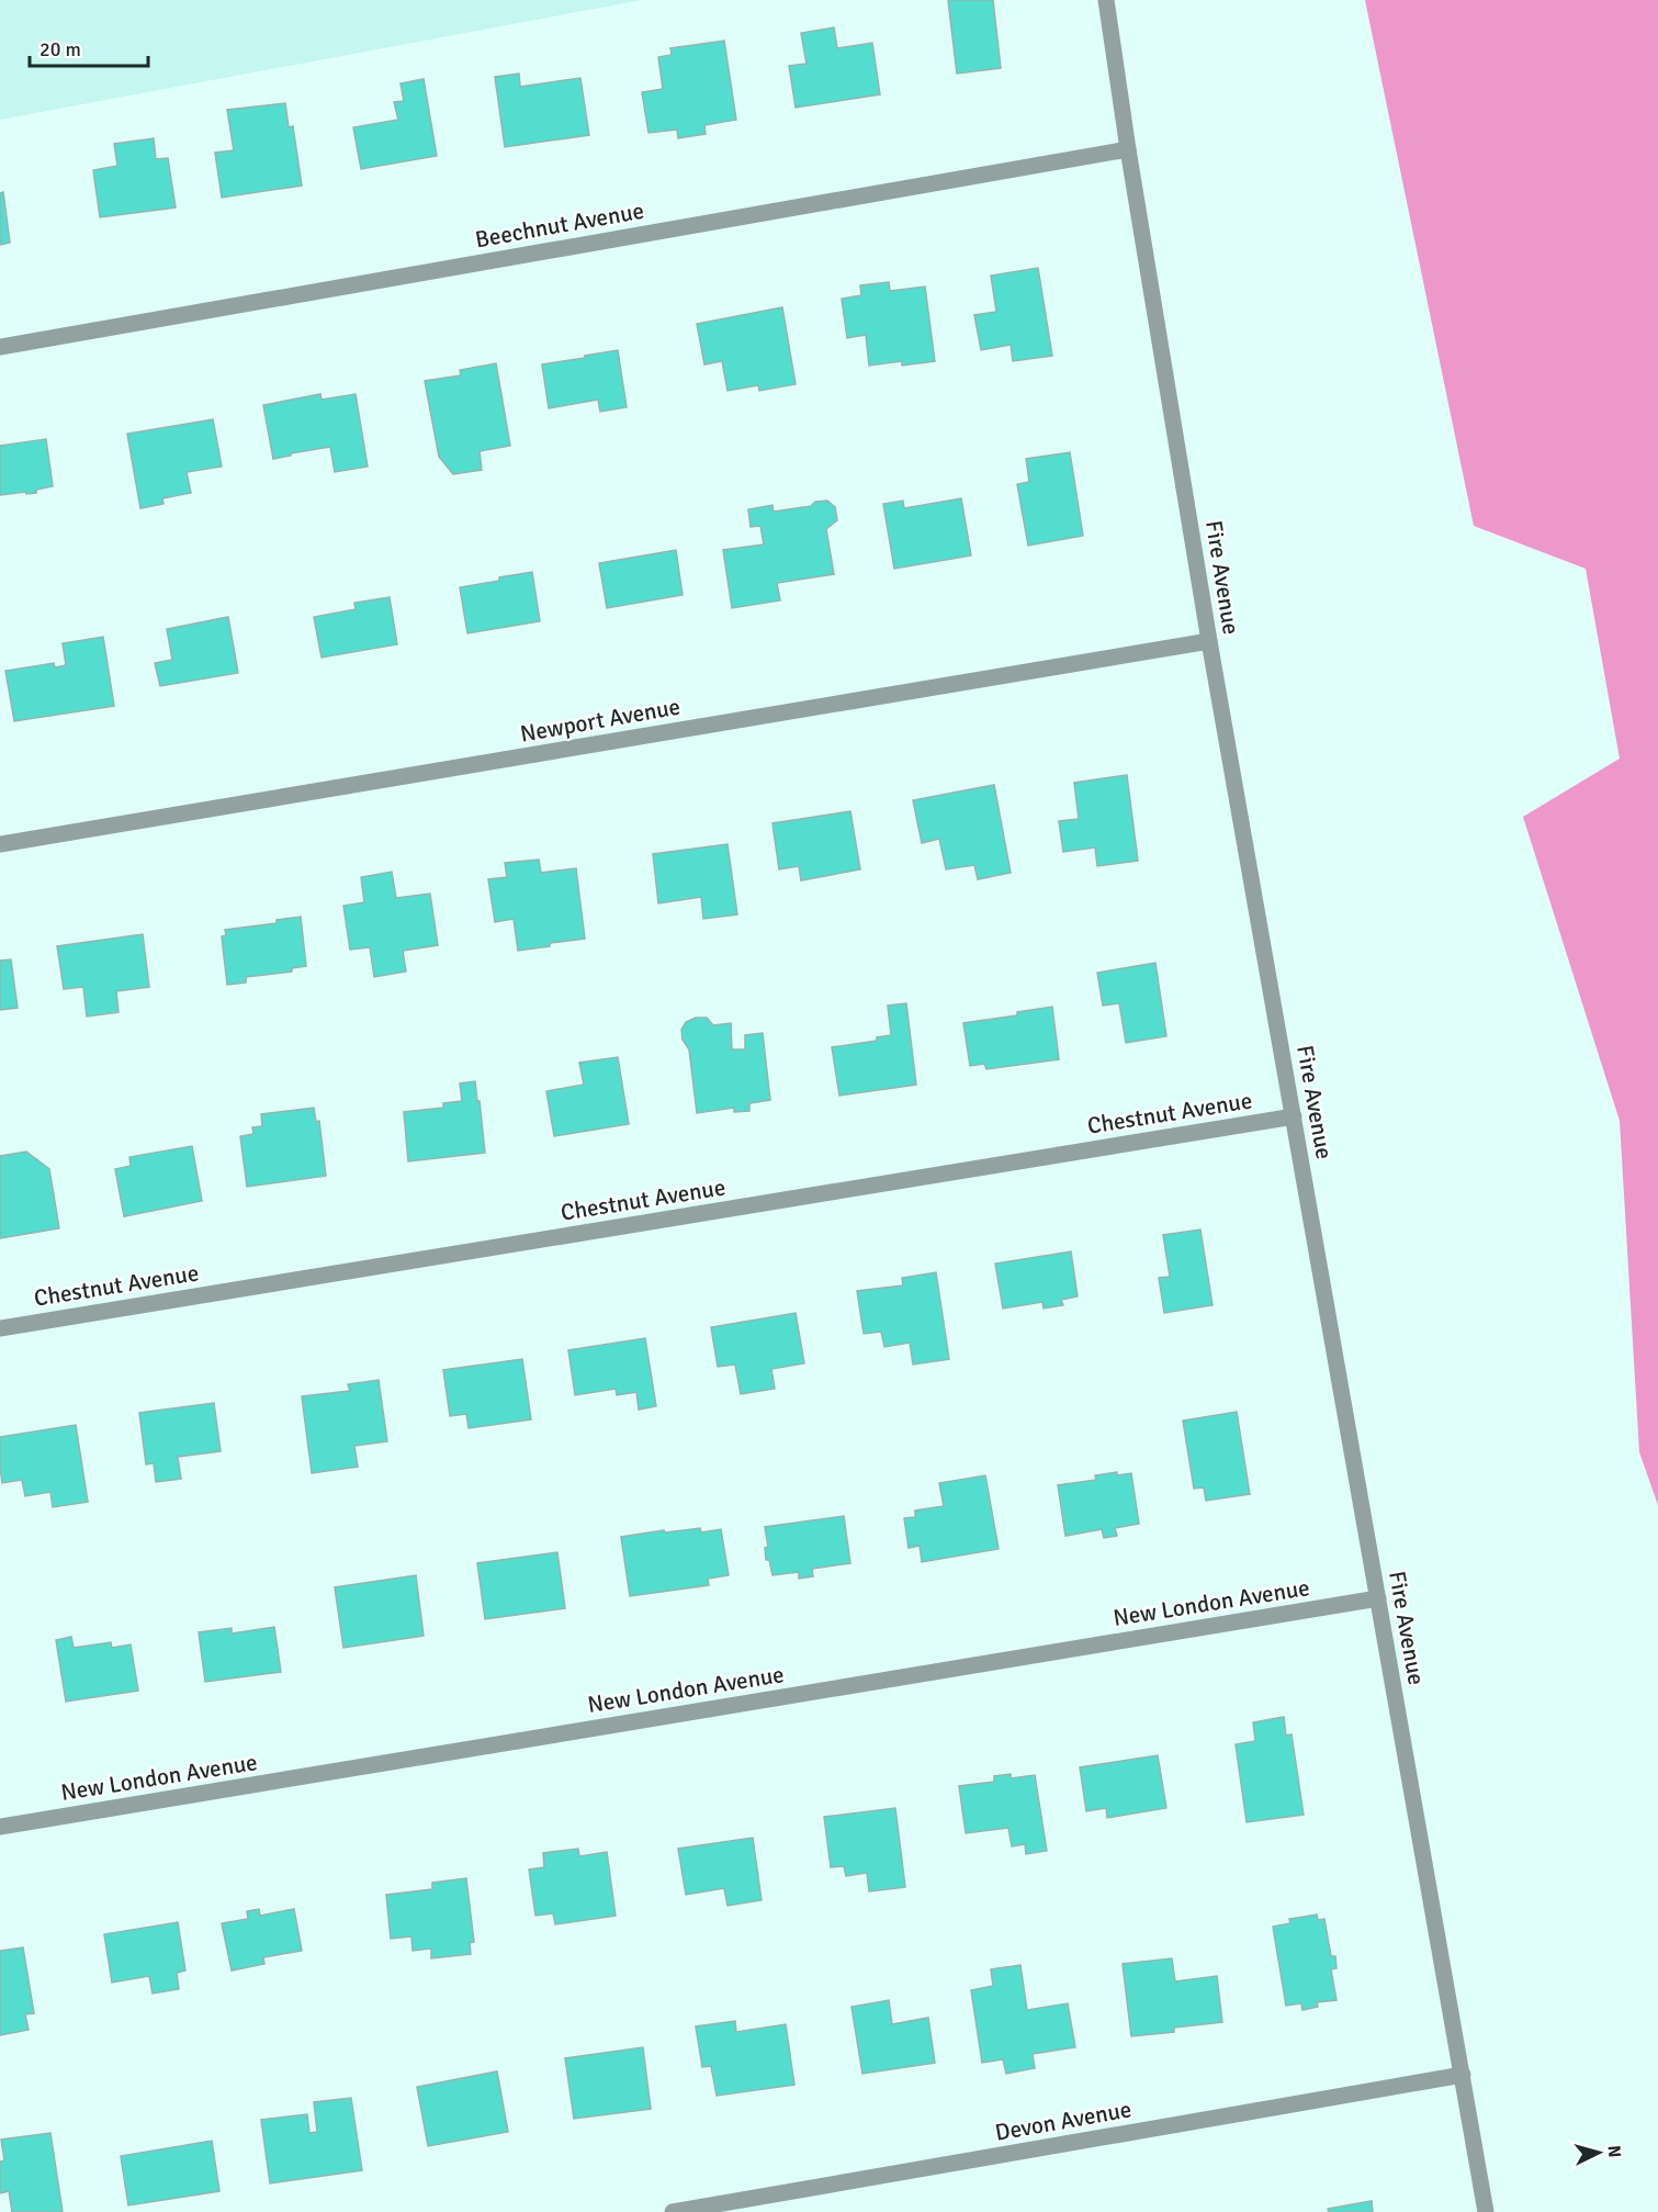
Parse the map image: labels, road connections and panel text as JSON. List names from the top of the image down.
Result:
{
  "streets": {
    "street": [
      "Beechnut Avenue",
      "Fire Avenue",
      "Newport Avenue",
      "Chestnut Avenue",
      "New London Avenue",
      "Devon Avenue"
    ]
  },
  "crossings": [
    ["Beechnut Avenue", "Fire Avenue"],
    ["Fire Avenue", "Newport Avenue"],
    ["Fire Avenue", "Chestnut Avenue"],
    ["Fire Avenue", "New London Avenue"],
    ["Fire Avenue", "Devon Avenue"]
  ],
  "scale_bar": "20 m",
  "north": "right"
}
